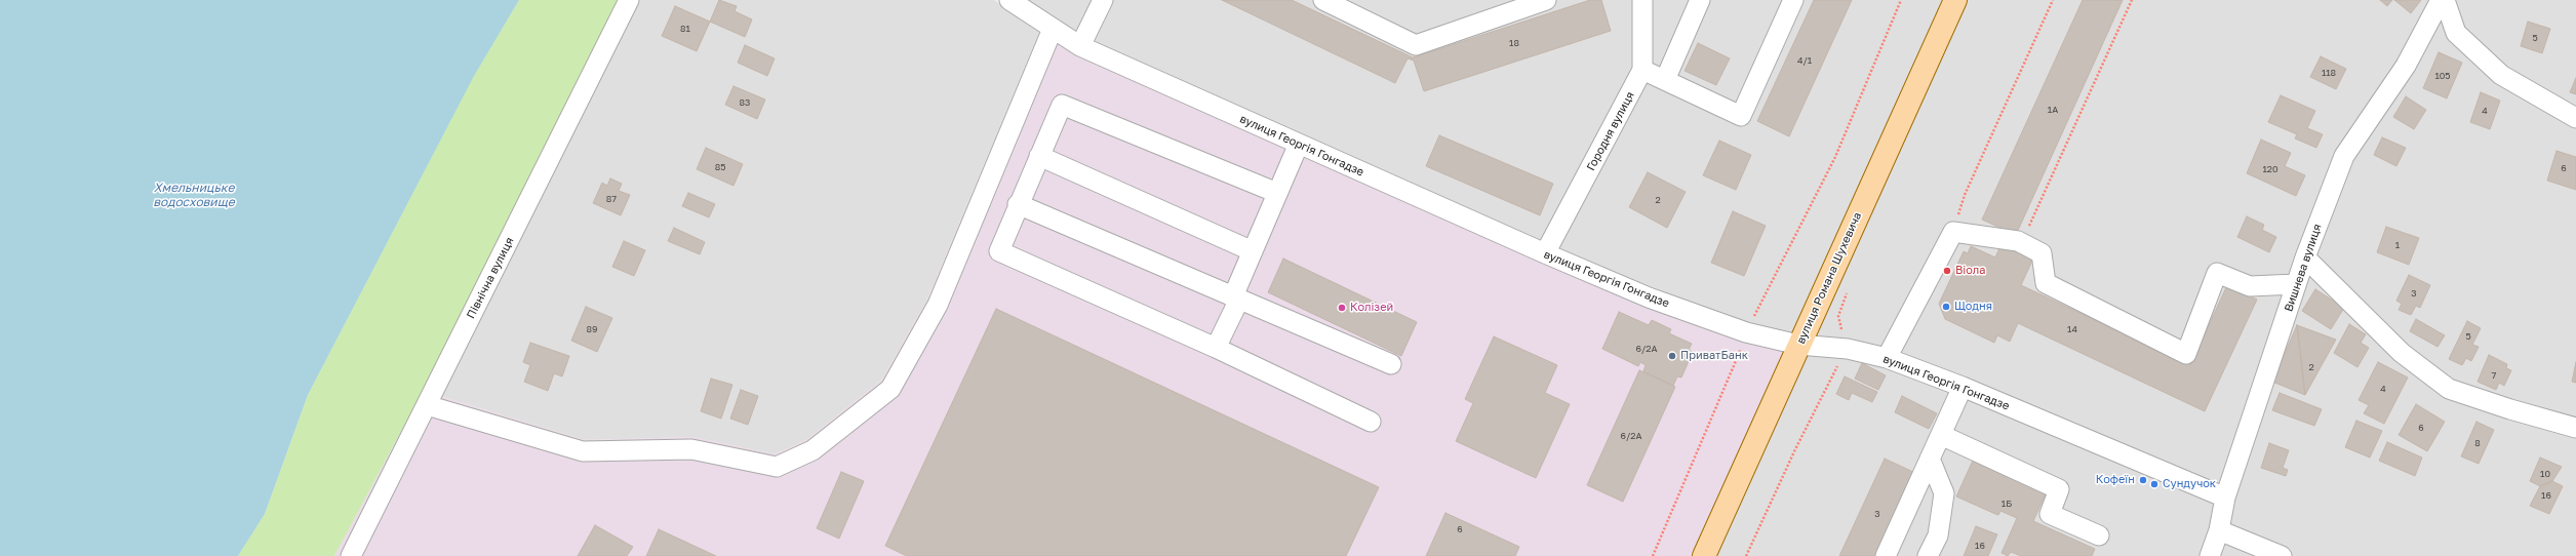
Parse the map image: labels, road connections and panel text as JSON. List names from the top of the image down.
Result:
{
  "streets": {
    "main road": ["вулиця Романа Шухевича"],
    "street": [
      "Городня вулиця",
      "вулиця Георгія Гонгадзе",
      "Вишнева вулиця",
      "Північна вулиця"
    ]
  },
  "crossings": [
    ["Городня вулиця", "вулиця Георгія Гонгадзе"],
    ["вулиця Георгія Гонгадзе", "Вишнева вулиця"],
    ["вулиця Георгія Гонгадзе", "вулиця Романа Шухевича"]
  ],
  "water": ["Хмельницьке водосховище"],
  "places": [
    "Віола",
    "Щодня",
    "Колізей",
    "ПриватБанк",
    "Кофеїн",
    "Сундучок"
  ],
  "house_numbers": [
    "81",
    "5",
    "18",
    "4/1",
    "118",
    "105",
    "83",
    "1А",
    "4",
    "85",
    "6",
    "120",
    "87",
    "2",
    "1",
    "3",
    "89",
    "14",
    "5",
    "6/2A",
    "2",
    "7",
    "4",
    "6",
    "6/2A",
    "8",
    "10",
    "16",
    "1Б",
    "3",
    "6",
    "16"
  ]
}
